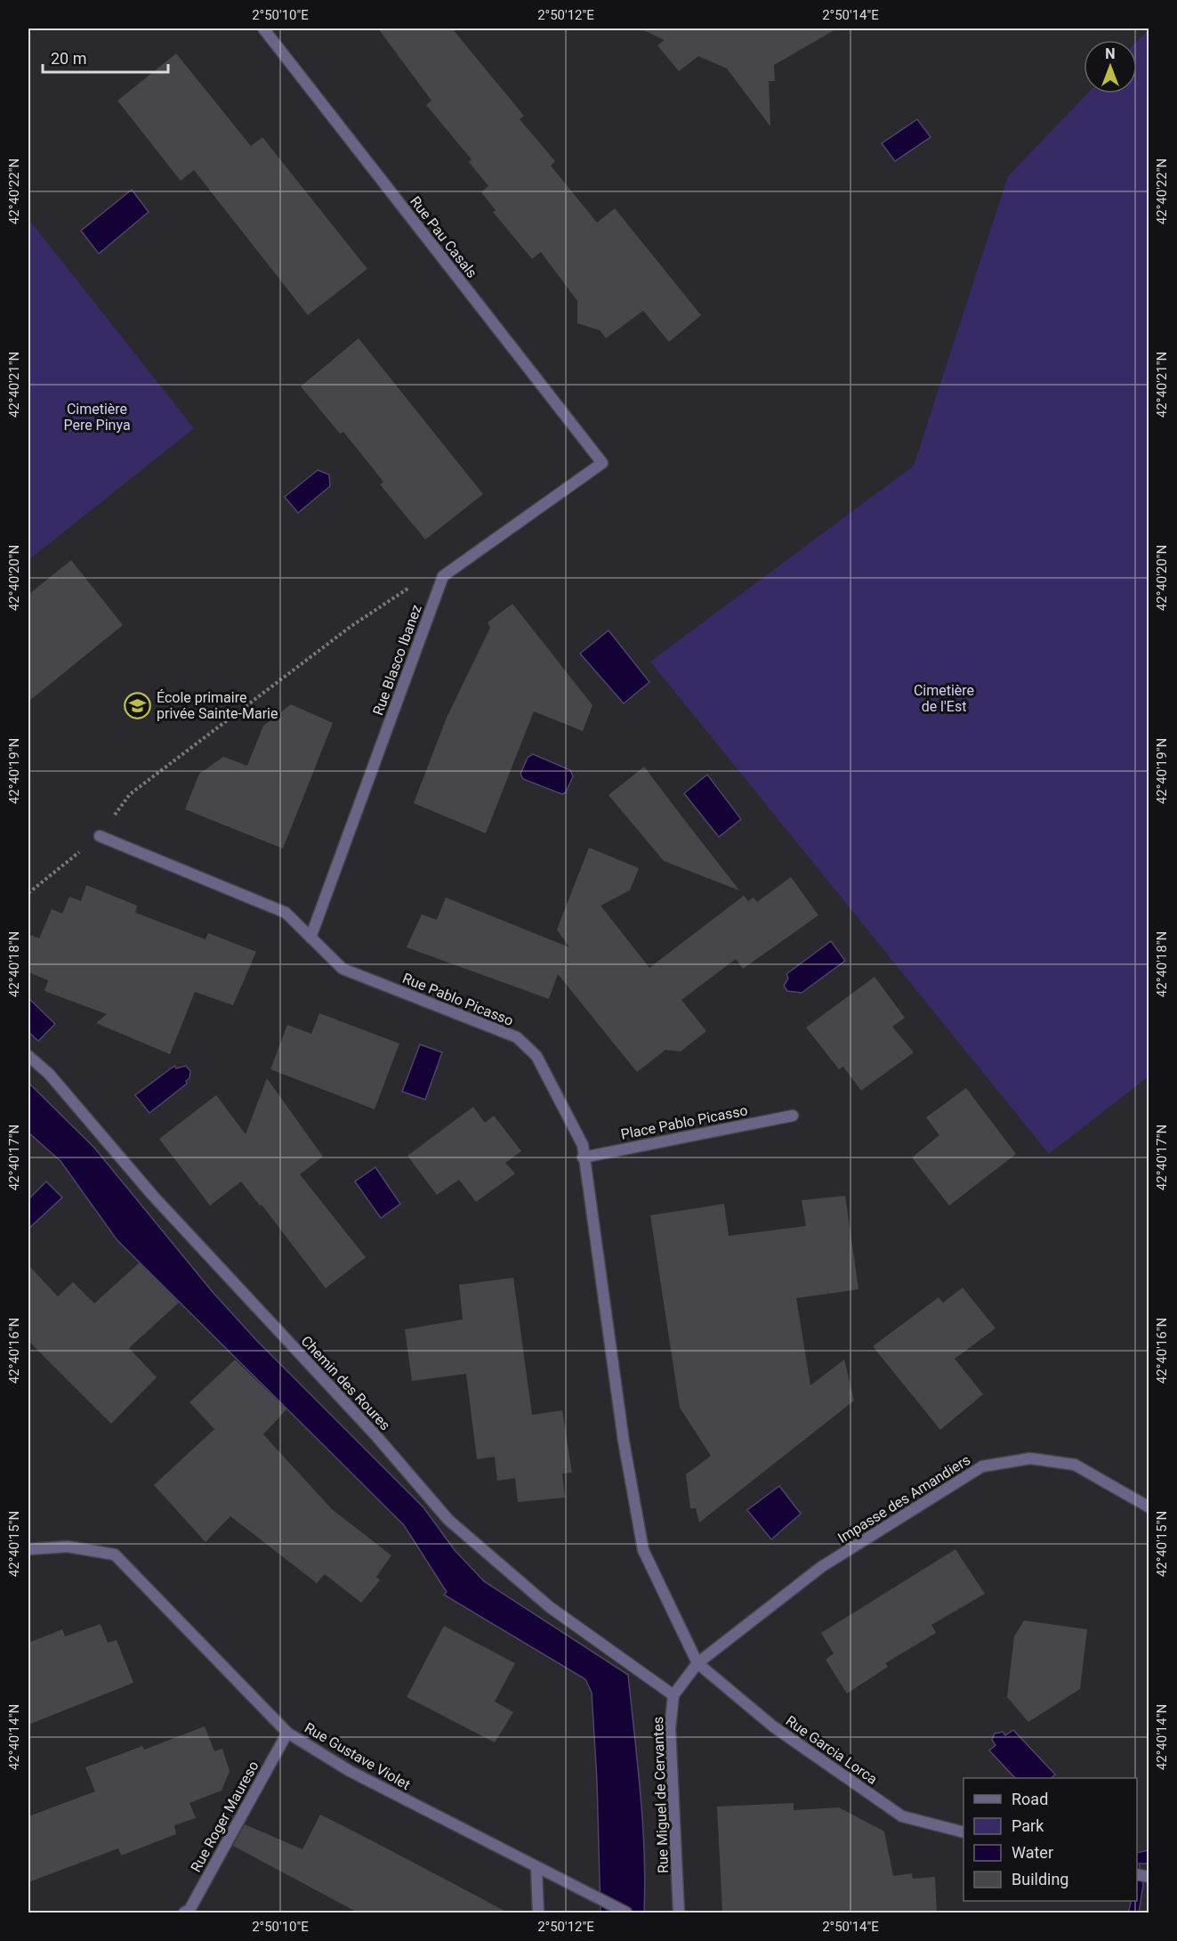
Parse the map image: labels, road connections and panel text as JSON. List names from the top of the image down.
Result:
{
  "streets": {
    "street": [
      "Rue Pau Casals",
      "Rue Blasco Ibanez",
      "Rue Pablo Picasso",
      "Place Pablo Picasso",
      "Chemin des Roures",
      "Impasse des Amandiers",
      "Rue Garcia Lorca",
      "Rue Gustave Violet",
      "Rue Miguel de Cervantes",
      "Rue Roger Maureso"
    ]
  },
  "crossings": [
    ["Rue Pau Casals", "Rue Blasco Ibanez"],
    ["Rue Blasco Ibanez", "Rue Pablo Picasso"],
    ["Rue Pablo Picasso", "Place Pablo Picasso"],
    ["Rue Pablo Picasso", "Impasse des Amandiers"],
    ["Rue Pablo Picasso", "Rue Garcia Lorca"],
    ["Chemin des Roures", "Rue Miguel de Cervantes"],
    ["Impasse des Amandiers", "Rue Garcia Lorca"],
    ["Rue Gustave Violet", "Rue Roger Maureso"]
  ],
  "parks": ["Cimetière Pere Pinya", "Cimetière de l'Est"],
  "places": {
    "school or university": ["École primaire privée Sainte-Marie"]
  },
  "legend": [
    "Road",
    "Park",
    "Water",
    "Building"
  ],
  "scale_bar": "20 m",
  "north": "top",
  "coordinates": [
    "2°50'10\"E",
    "2°50'12\"E",
    "2°50'14\"E",
    "42°40'22\"N",
    "42°40'21\"N",
    "42°40'20\"N",
    "42°40'19\"N",
    "42°40'18\"N",
    "42°40'17\"N",
    "42°40'16\"N",
    "42°40'15\"N",
    "42°40'14\"N"
  ]
}
